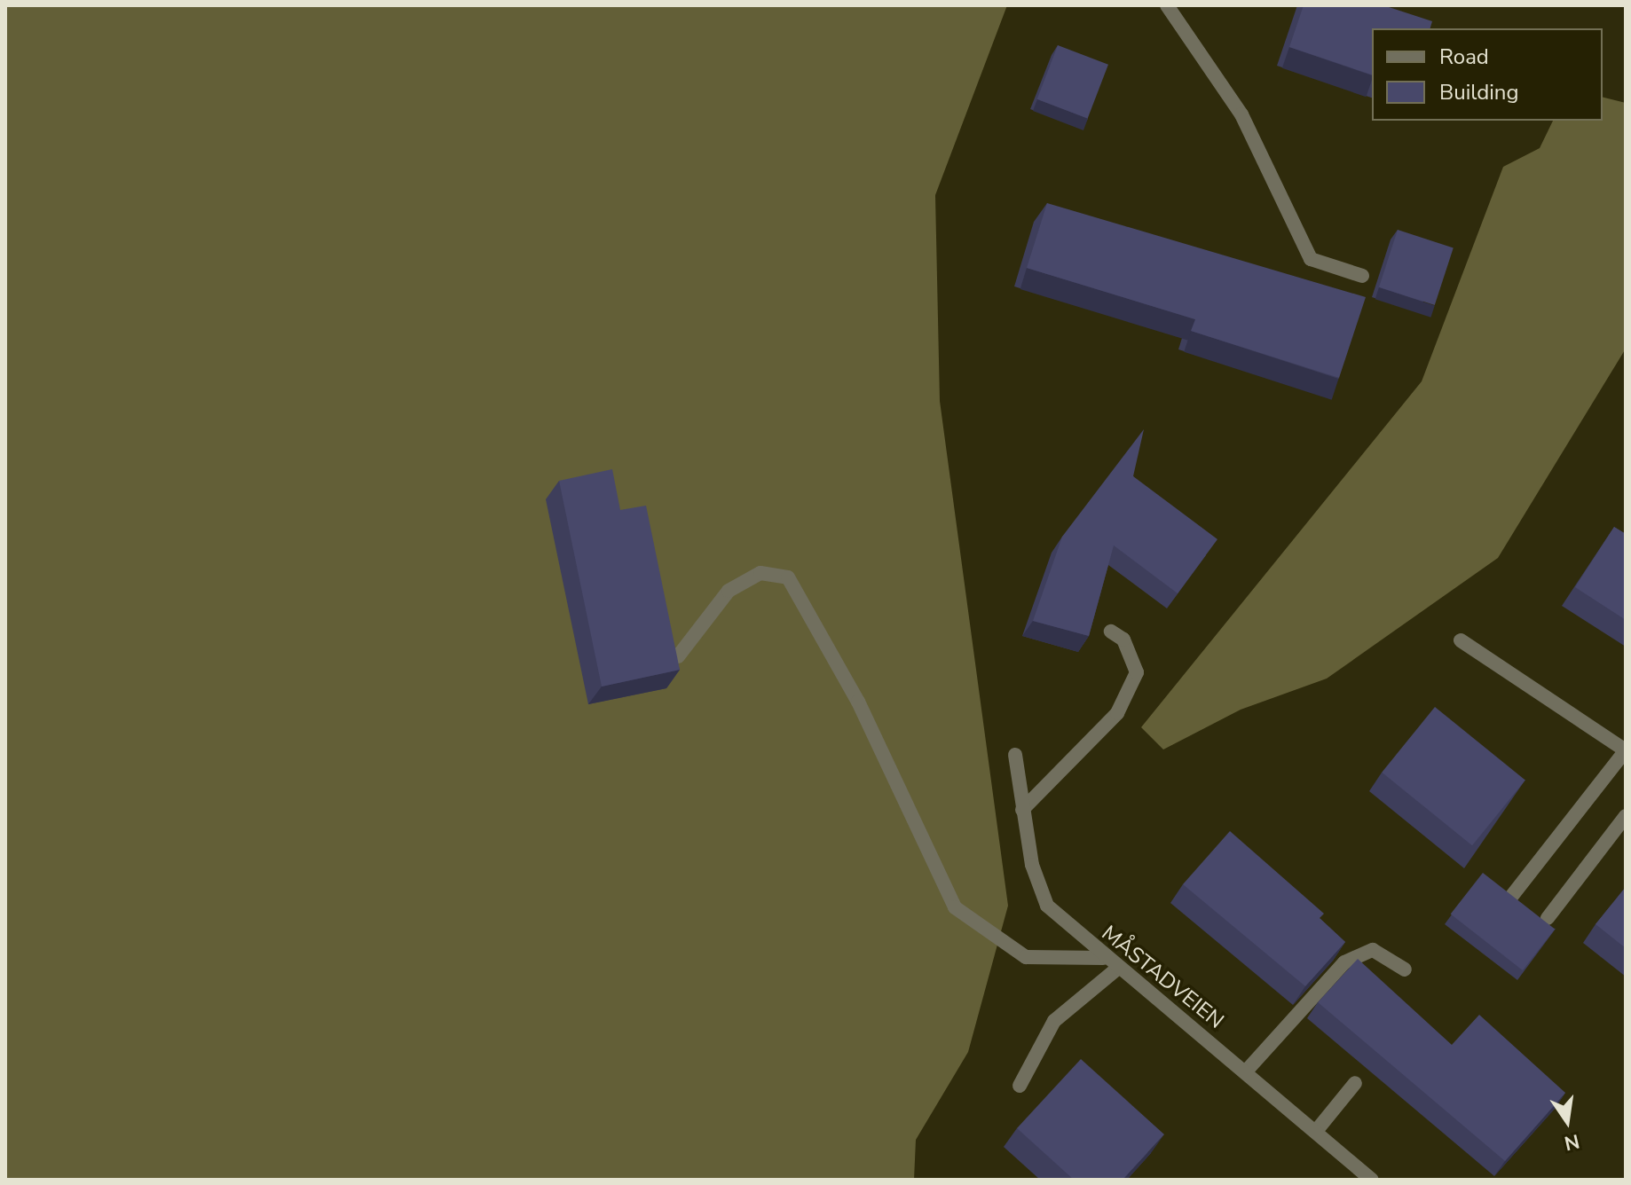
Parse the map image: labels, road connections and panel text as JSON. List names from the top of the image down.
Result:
{
  "streets": {
    "street": ["MÅSTADVEIEN"]
  },
  "legend": ["Road", "Building"],
  "north": "bottom"
}
